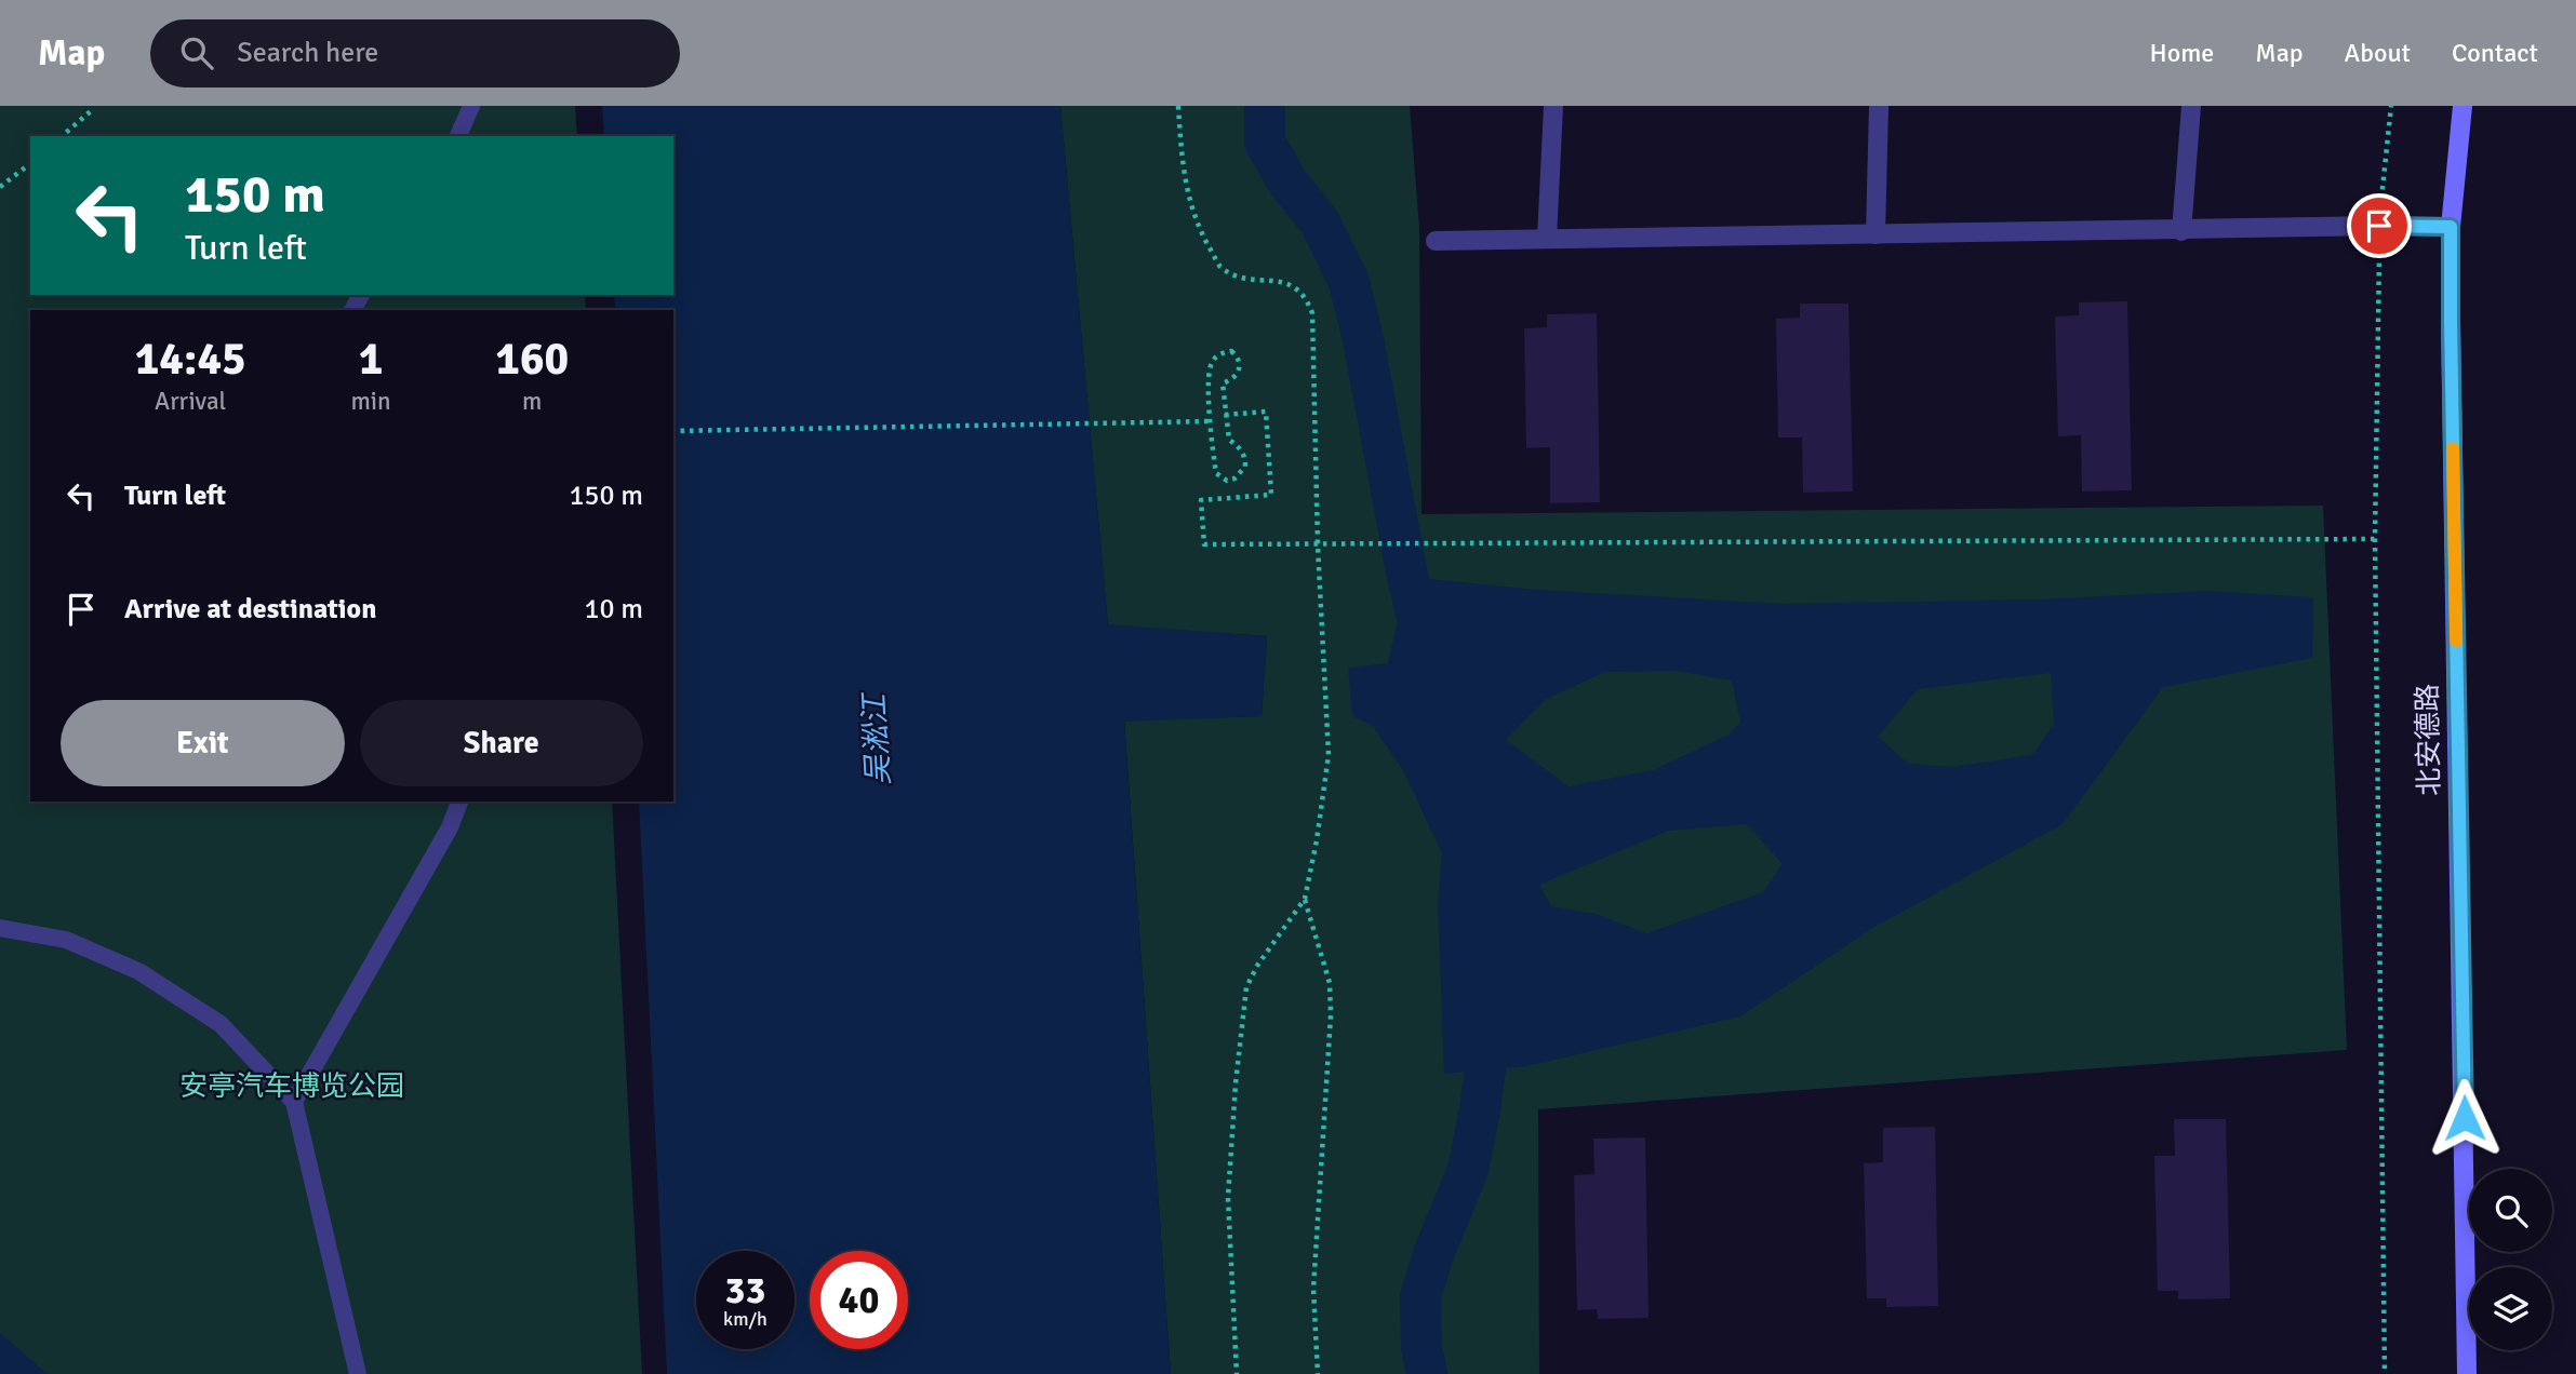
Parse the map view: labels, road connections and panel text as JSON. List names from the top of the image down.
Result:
{
  "streets": {
    "street": ["北安德路"]
  },
  "water": ["吴淞江"],
  "parks": ["安亭汽车博览公园"],
  "page": {
    "header": "Map",
    "search": "Search here",
    "nav": [
      "Home",
      "Map",
      "About",
      "Contact"
    ],
    "turn": ["150 m", "Turn left"],
    "eta": [
      "14:45",
      "Arrival",
      "1",
      "min",
      "160",
      "m"
    ],
    "list": [
      {
        "name": "Turn left",
        "value": "150 m"
      },
      {
        "name": "Arrive at destination",
        "value": "10 m"
      }
    ],
    "buttons": ["Exit", "Share"],
    "speed": "33 km/h",
    "limit": "40"
  }
}
